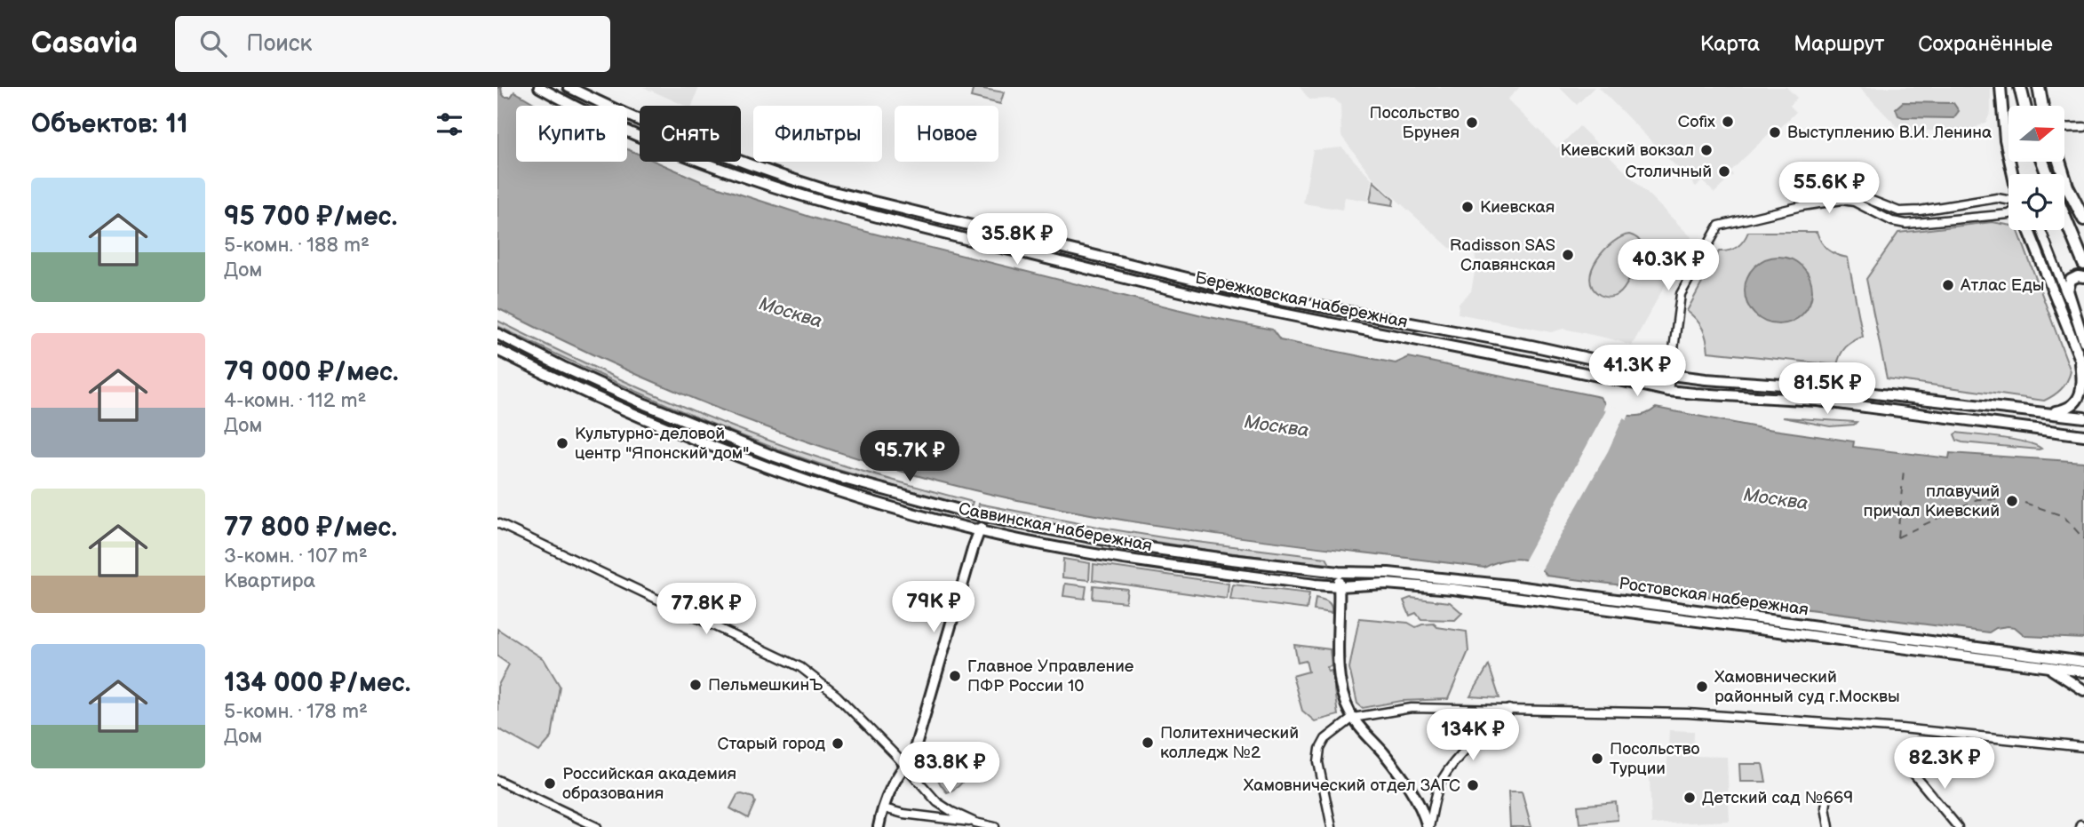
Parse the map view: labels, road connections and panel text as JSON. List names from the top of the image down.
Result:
{
  "streets": {
    "main road": ["Бережковская набережная", "Саввинская набережная", "Ростовская набережная"]
  },
  "crossings": [
    ["Саввинская набережная", "Ростовская набережная"]
  ],
  "water": ["Москва"],
  "places": [
    "Cofix",
    "Посольство Брунея",
    "Выступлению В.И. Ленина",
    "Киевский вокзал",
    "Столичный",
    "Киевская",
    "Radisson SAS Славянская",
    "Атлас Еды",
    "Культурно-деловой центр \"Японский дом\"",
    "плавучий причал Киевский",
    "Главное Управление ПФР России 10",
    "ПельмешкинЪ",
    "Хамовнический районный суд г.Москвы",
    "Политехнический колледж №2",
    "Старый город",
    "Посольство Турции",
    "Российская академия образования",
    "Хамовнический отдел ЗАГС",
    "Детский сад №669"
  ],
  "north": "right",
  "page": {
    "header": "Casavia",
    "search": "Поиск",
    "nav": ["Карта", "Маршрут", "Сохранённые"],
    "heading": "Объектов: 11",
    "chip": [
      "Купить",
      "Снять",
      "Фильтры",
      "Новое"
    ],
    "list": [
      {
        "name": "95 700 ₽/мес.",
        "note": "5-комн. · 188 m² · Дом"
      },
      {
        "name": "79 000 ₽/мес.",
        "note": "4-комн. · 112 m² · Дом"
      },
      {
        "name": "77 800 ₽/мес.",
        "note": "3-комн. · 107 m² · Квартира"
      },
      {
        "name": "134 000 ₽/мес.",
        "note": "5-комн. · 178 m² · Дом"
      }
    ],
    "price": [
      "55.6K ₽",
      "35.8K ₽",
      "40.3K ₽",
      "41.3K ₽",
      "81.5K ₽",
      "95.7K ₽",
      "79K ₽",
      "77.8K ₽",
      "134K ₽",
      "82.3K ₽",
      "83.8K ₽"
    ]
  }
}
